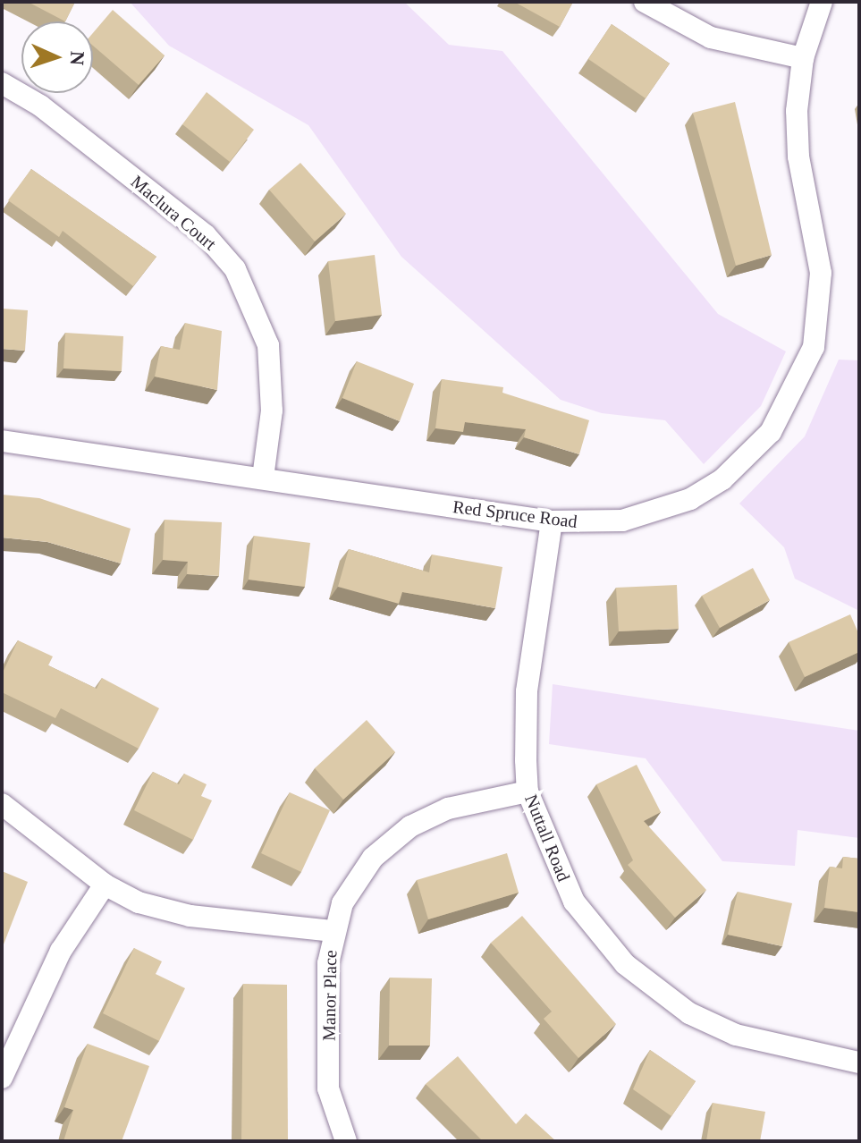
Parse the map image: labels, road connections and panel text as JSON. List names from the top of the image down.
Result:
{
  "streets": {
    "street": [
      "Maclura Court",
      "Red Spruce Road",
      "Nuttall Road",
      "Manor Place"
    ]
  },
  "crossings": [
    ["Maclura Court", "Red Spruce Road"],
    ["Red Spruce Road", "Nuttall Road"],
    ["Nuttall Road", "Manor Place"]
  ],
  "north": "right"
}
